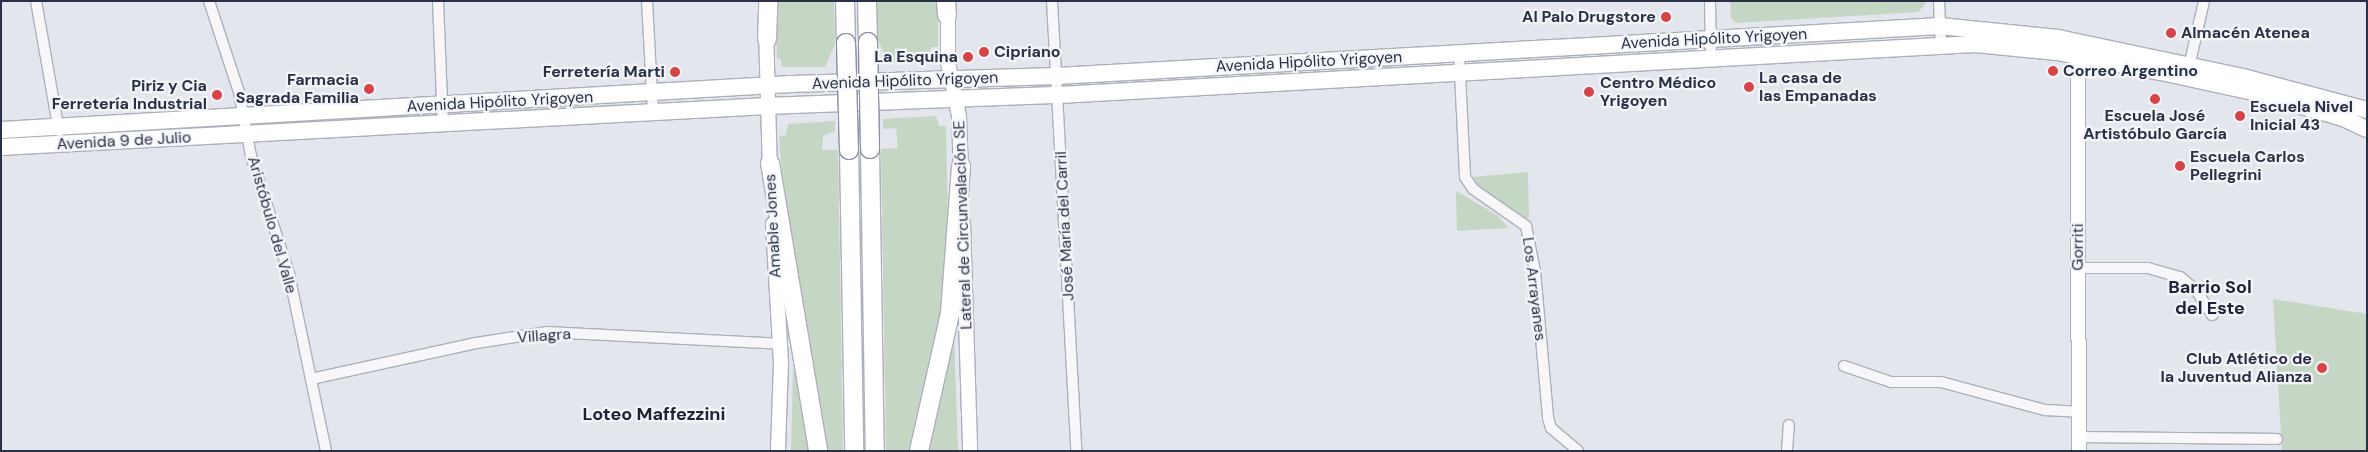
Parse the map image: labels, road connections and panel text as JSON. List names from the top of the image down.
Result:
{
  "streets": {
    "main road": ["Avenida Hipólito Yrigoyen", "Avenida 9 de Julio"],
    "street": [
      "Aristóbulo del Valle",
      "Lateral de Circunvalación SE",
      "Amable Jones",
      "José María del Carril",
      "Gorriti",
      "Los Arrayanes",
      "Villagra"
    ]
  },
  "crossings": [
    ["Avenida Hipólito Yrigoyen", "Avenida 9 de Julio"],
    ["Avenida Hipólito Yrigoyen", "Aristóbulo del Valle"],
    ["Avenida Hipólito Yrigoyen", "Lateral de Circunvalación SE"],
    ["Avenida Hipólito Yrigoyen", "Amable Jones"],
    ["Avenida Hipólito Yrigoyen", "José María del Carril"],
    ["Avenida Hipólito Yrigoyen", "Gorriti"],
    ["Avenida Hipólito Yrigoyen", "Los Arrayanes"],
    ["Avenida 9 de Julio", "Aristóbulo del Valle"],
    ["Aristóbulo del Valle", "Villagra"],
    ["Amable Jones", "Villagra"]
  ],
  "districts": ["Barrio Sol del Este", "Loteo Maffezzini"],
  "places": [
    "Al Palo Drugstore",
    "Almacén Atenea",
    "Cipriano",
    "La Esquina",
    "Correo Argentino",
    "Ferretería Marti",
    "La casa de las Empanadas",
    "Farmacia Sagrada Familia",
    "Centro Médico Yrigoyen",
    "Piriz y Cia Ferretería Industrial",
    "Escuela José Artistóbulo García",
    "Escuela Nivel Inicial 43",
    "Escuela Carlos Pellegrini",
    "Club Atlético de la Juventud Alianza"
  ]
}
